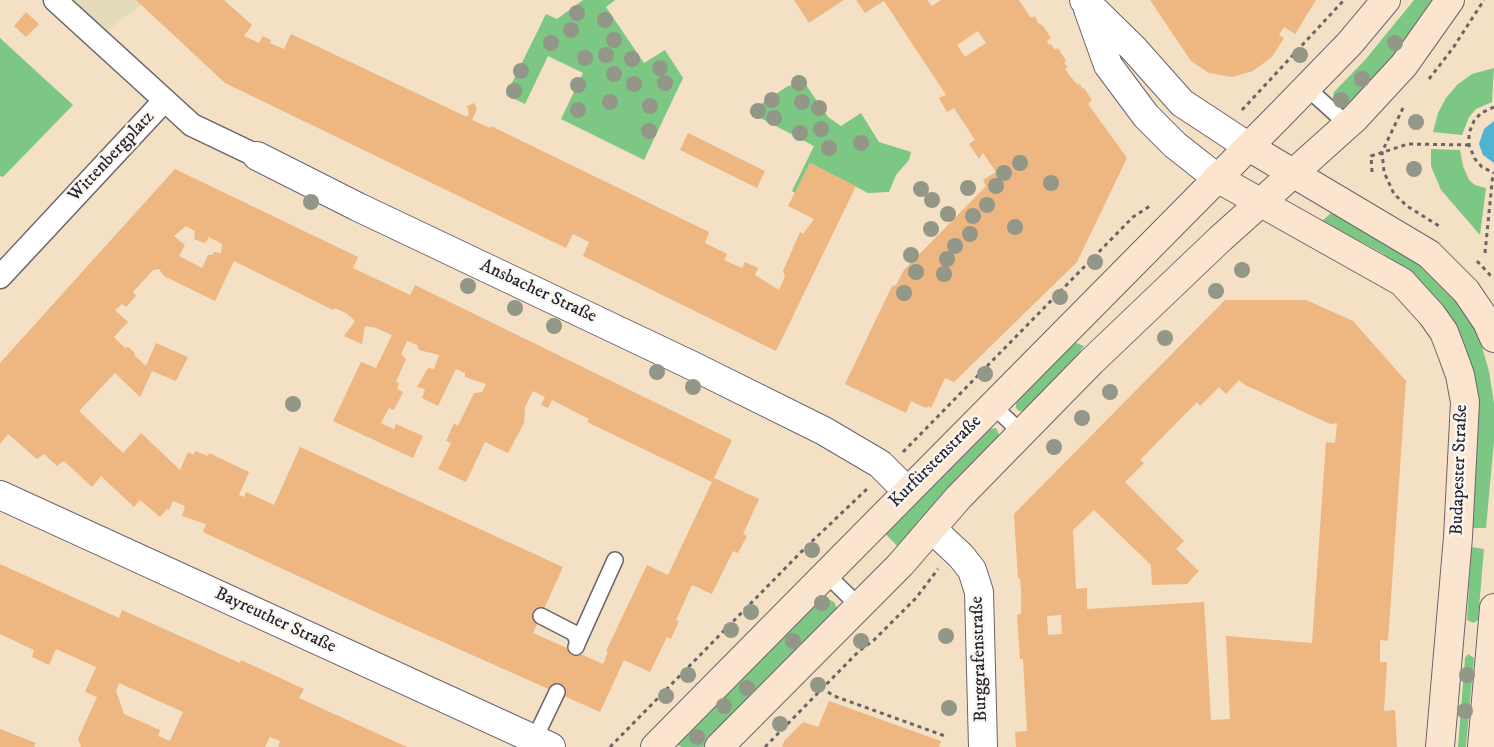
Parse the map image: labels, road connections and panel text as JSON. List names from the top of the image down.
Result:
{
  "streets": {
    "main road": ["Kurfürstenstraße", "Budapester Straße"],
    "street": [
      "Wittenbergplatz",
      "Ansbacher Straße",
      "Bayreuther Straße",
      "Burggrafenstraße"
    ]
  },
  "crossings": [
    ["Wittenbergplatz", "Ansbacher Straße"],
    ["Ansbacher Straße", "Kurfürstenstraße"],
    ["Kurfürstenstraße", "Budapester Straße"]
  ]
}
